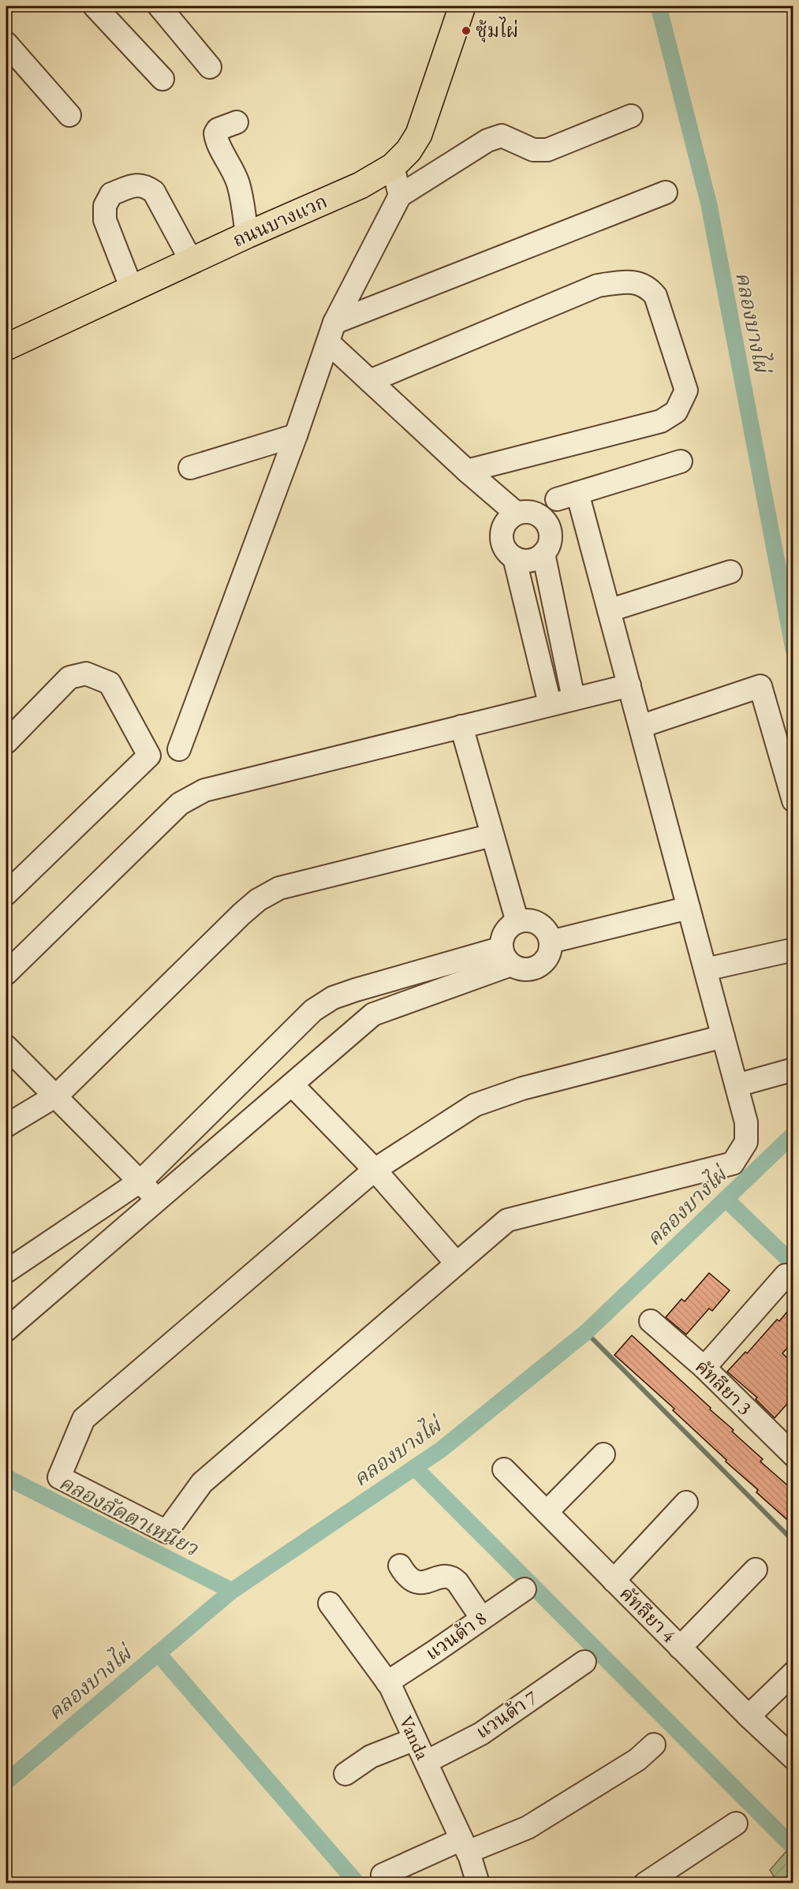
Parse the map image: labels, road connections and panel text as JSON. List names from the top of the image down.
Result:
{
  "streets": {
    "main road": ["ถนนบางแวก"],
    "street": [
      "คัทลียา 3",
      "คัทลียา 4",
      "แวนด้า 8",
      "แวนด้า 7",
      "Vanda"
    ]
  },
  "crossings": [
    ["แวนด้า 8", "Vanda"],
    ["แวนด้า 7", "Vanda"]
  ],
  "water": ["คลองบางไผ่", "คลองลัดตาเหนียว"],
  "places": ["ซุ้มไผ่"]
}
